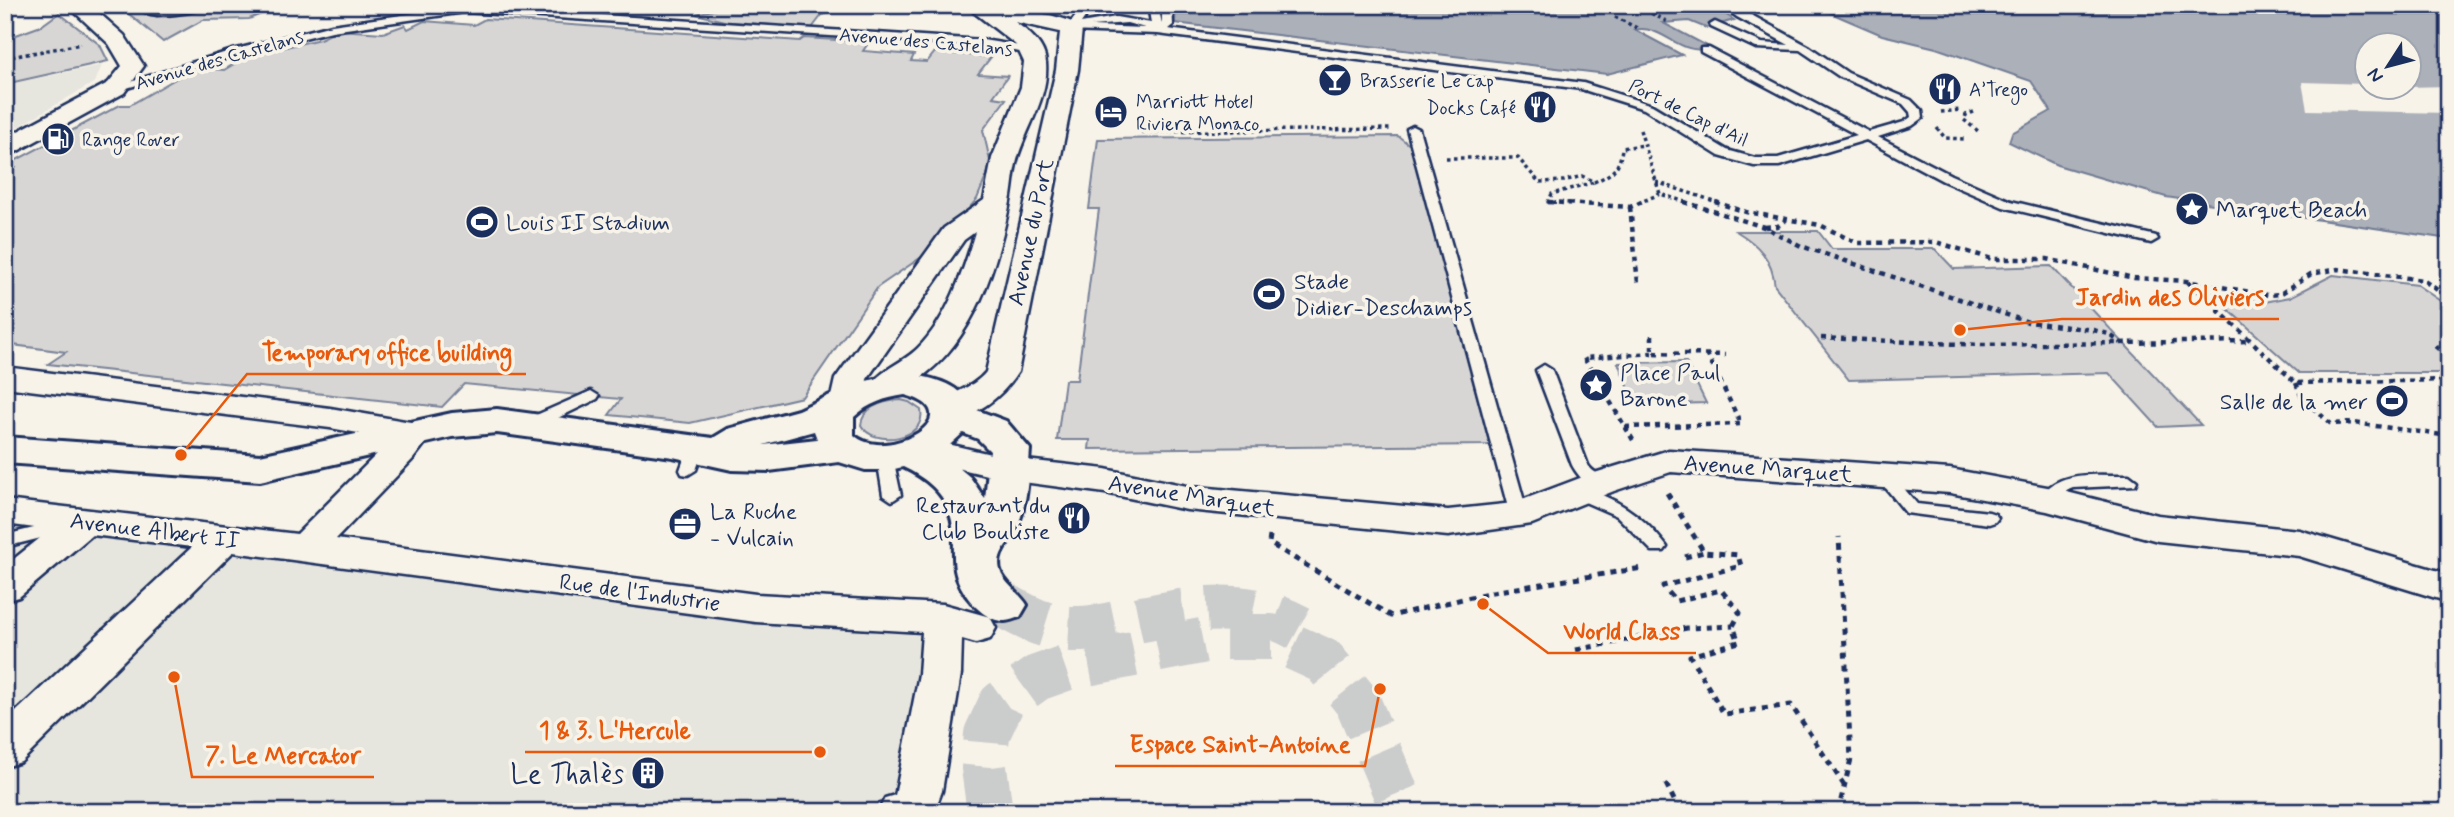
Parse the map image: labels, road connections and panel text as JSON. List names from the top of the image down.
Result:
{
  "streets": {
    "street": [
      "Avenue des Castelans",
      "Avenue du Port",
      "Avenue Marquet",
      "Avenue Albert II",
      "Rue de l'Industrie"
    ],
    "lane": ["Port de Cap d'Ail"]
  },
  "crossings": [
    ["Avenue des Castelans", "Avenue du Port"],
    ["Avenue des Castelans", "Avenue Marquet"],
    ["Port de Cap d'Ail", "Avenue du Port"],
    ["Avenue du Port", "Avenue Marquet"],
    ["Avenue Albert II", "Rue de l'Industrie"]
  ],
  "places": {
    "bar": ["Brasserie Le cap"],
    "restaurant": ["A’Trego", "Docks Café", "Restaurant du Club Bouliste"],
    "hotel": ["Marriott Hotel Riviera Monaco"],
    "fuel station": ["Range Rover"],
    "place": ["Marquet Beach", "Place Paul Barone"],
    "sports": ["Louis II Stadium", "Stade Didier-Deschamps", "Salle de la mer"],
    "other": [
      "Jardin des Oliviers",
      "Temporary office building",
      "World Class",
      "7. Le Mercator",
      "Espace Saint-Antoine",
      "1 & 3. L'Hercule"
    ],
    "office": ["La Ruche - Vulcain"],
    "building": ["Le Thalès"]
  },
  "north": "bottom left"
}
